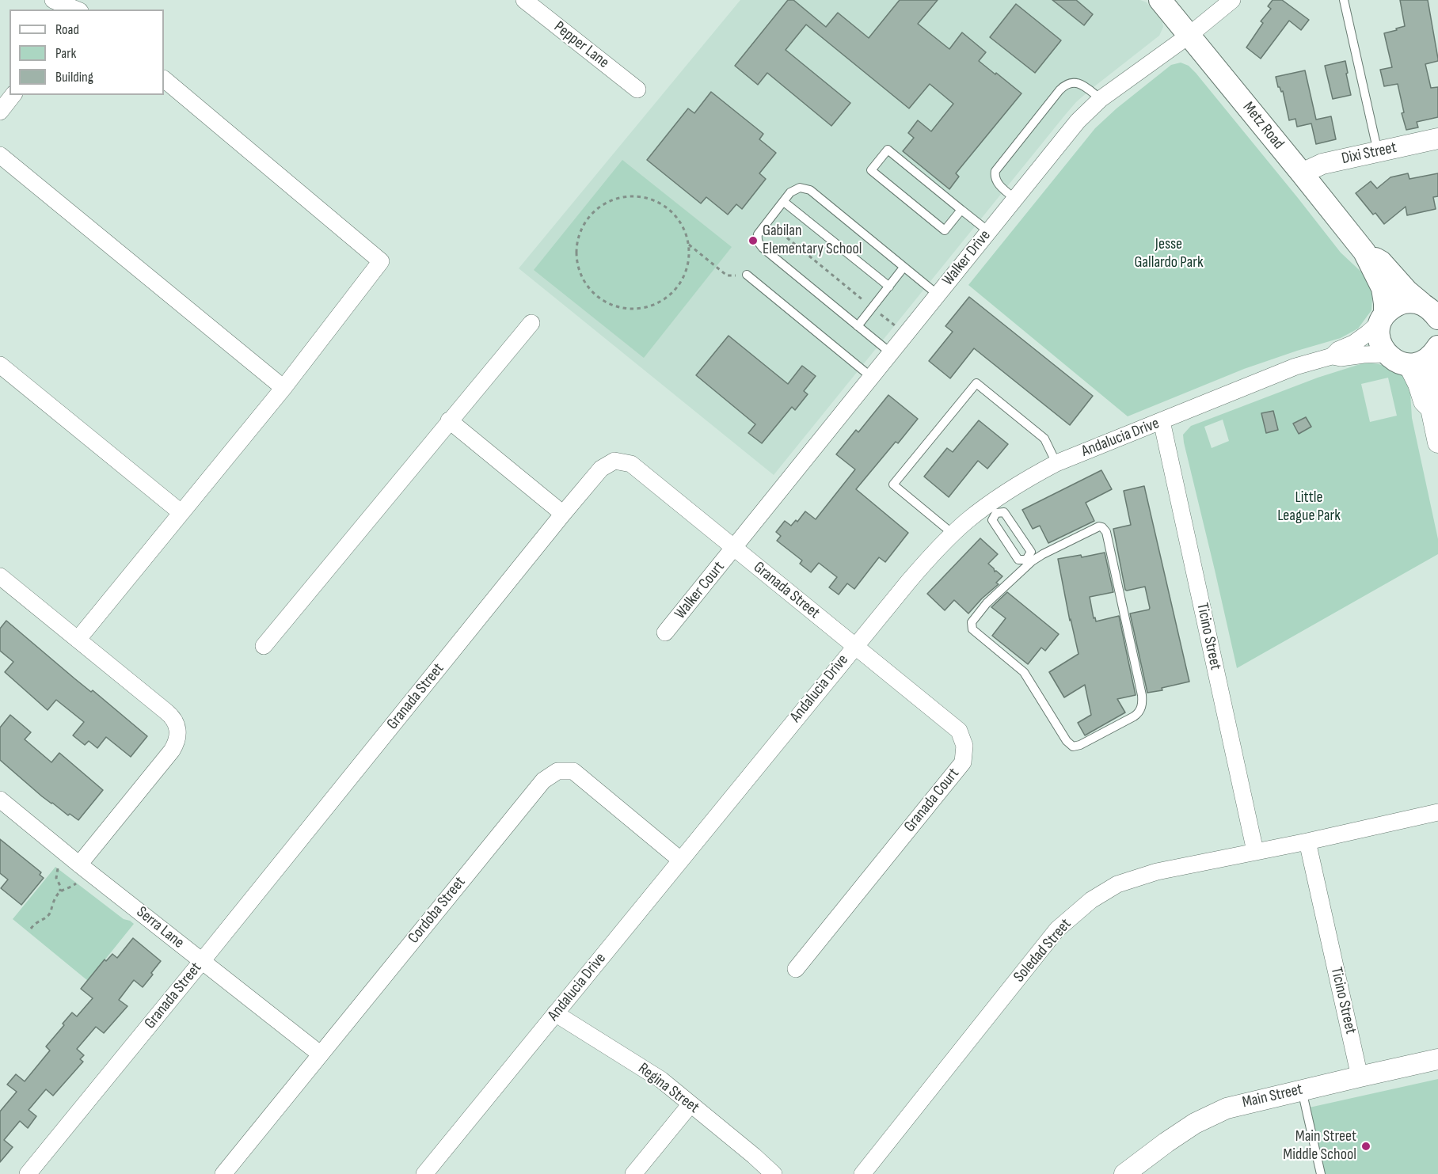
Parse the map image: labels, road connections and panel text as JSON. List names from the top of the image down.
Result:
{
  "streets": {
    "main road": ["Metz Road"],
    "street": [
      "Pepper Lane",
      "Dixi Street",
      "Walker Drive",
      "Andalucia Drive",
      "Walker Court",
      "Granada Street",
      "Ticino Street",
      "Granada Court",
      "Cordoba Street",
      "Serra Lane",
      "Soledad Street",
      "Regina Street",
      "Main Street"
    ]
  },
  "crossings": [
    ["Metz Road", "Dixi Street"],
    ["Metz Road", "Walker Drive"],
    ["Metz Road", "Andalucia Drive"],
    ["Walker Drive", "Walker Court"],
    ["Walker Drive", "Granada Street"],
    ["Andalucia Drive", "Granada Street"],
    ["Andalucia Drive", "Ticino Street"],
    ["Andalucia Drive", "Granada Court"],
    ["Andalucia Drive", "Cordoba Street"],
    ["Andalucia Drive", "Regina Street"],
    ["Walker Court", "Granada Street"],
    ["Granada Street", "Granada Court"],
    ["Granada Street", "Serra Lane"],
    ["Ticino Street", "Soledad Street"],
    ["Ticino Street", "Main Street"],
    ["Cordoba Street", "Serra Lane"]
  ],
  "parks": ["Jesse Gallardo Park", "Little League Park"],
  "places": ["Gabilan Elementary School", "Main Street Middle School"],
  "legend": ["Road", "Park", "Building"]
}
